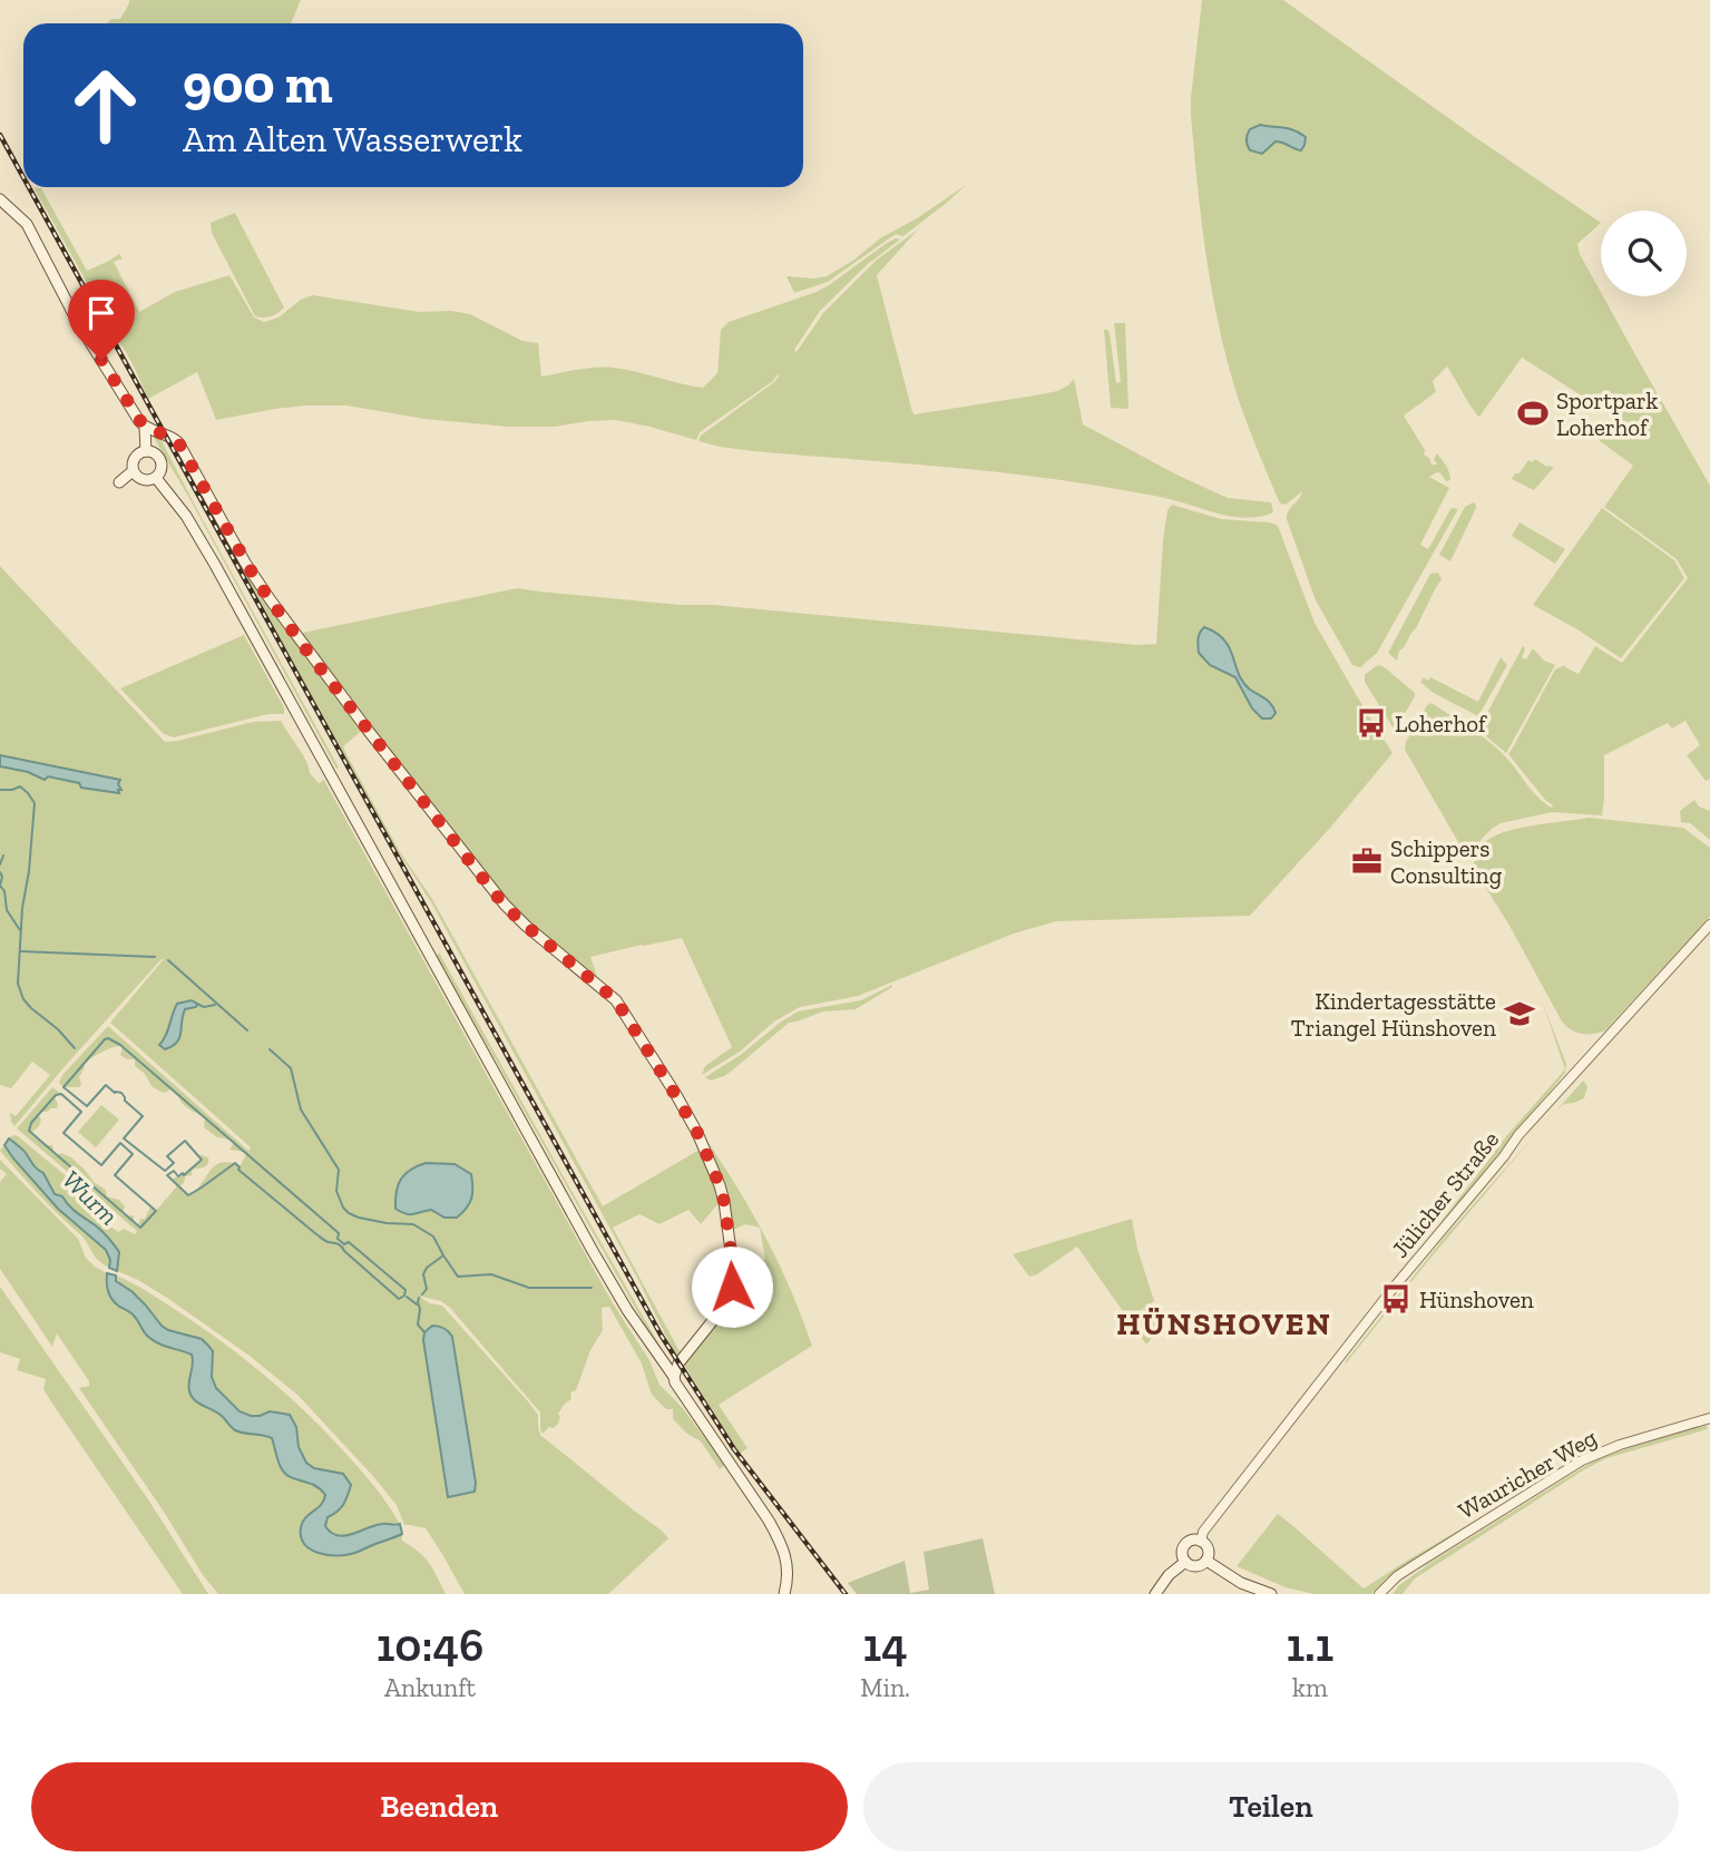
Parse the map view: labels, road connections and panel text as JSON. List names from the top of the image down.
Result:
{
  "streets": {
    "street": ["Jülicher Straße", "Wauricher Weg"]
  },
  "districts": ["HÜNSHOVEN"],
  "water": ["Wurm"],
  "places": {
    "sports": ["Sportpark Loherhof"],
    "bus stop": ["Loherhof", "Hünshoven"],
    "office": ["Schippers Consulting"],
    "school or university": ["Kindertagesstätte Triangel Hünshoven"]
  },
  "page": {
    "turn": ["900 m", "Am Alten Wasserwerk"],
    "eta": [
      "10:46",
      "Ankunft",
      "14",
      "Min.",
      "1.1",
      "km"
    ],
    "buttons": ["Beenden", "Teilen"]
  }
}
